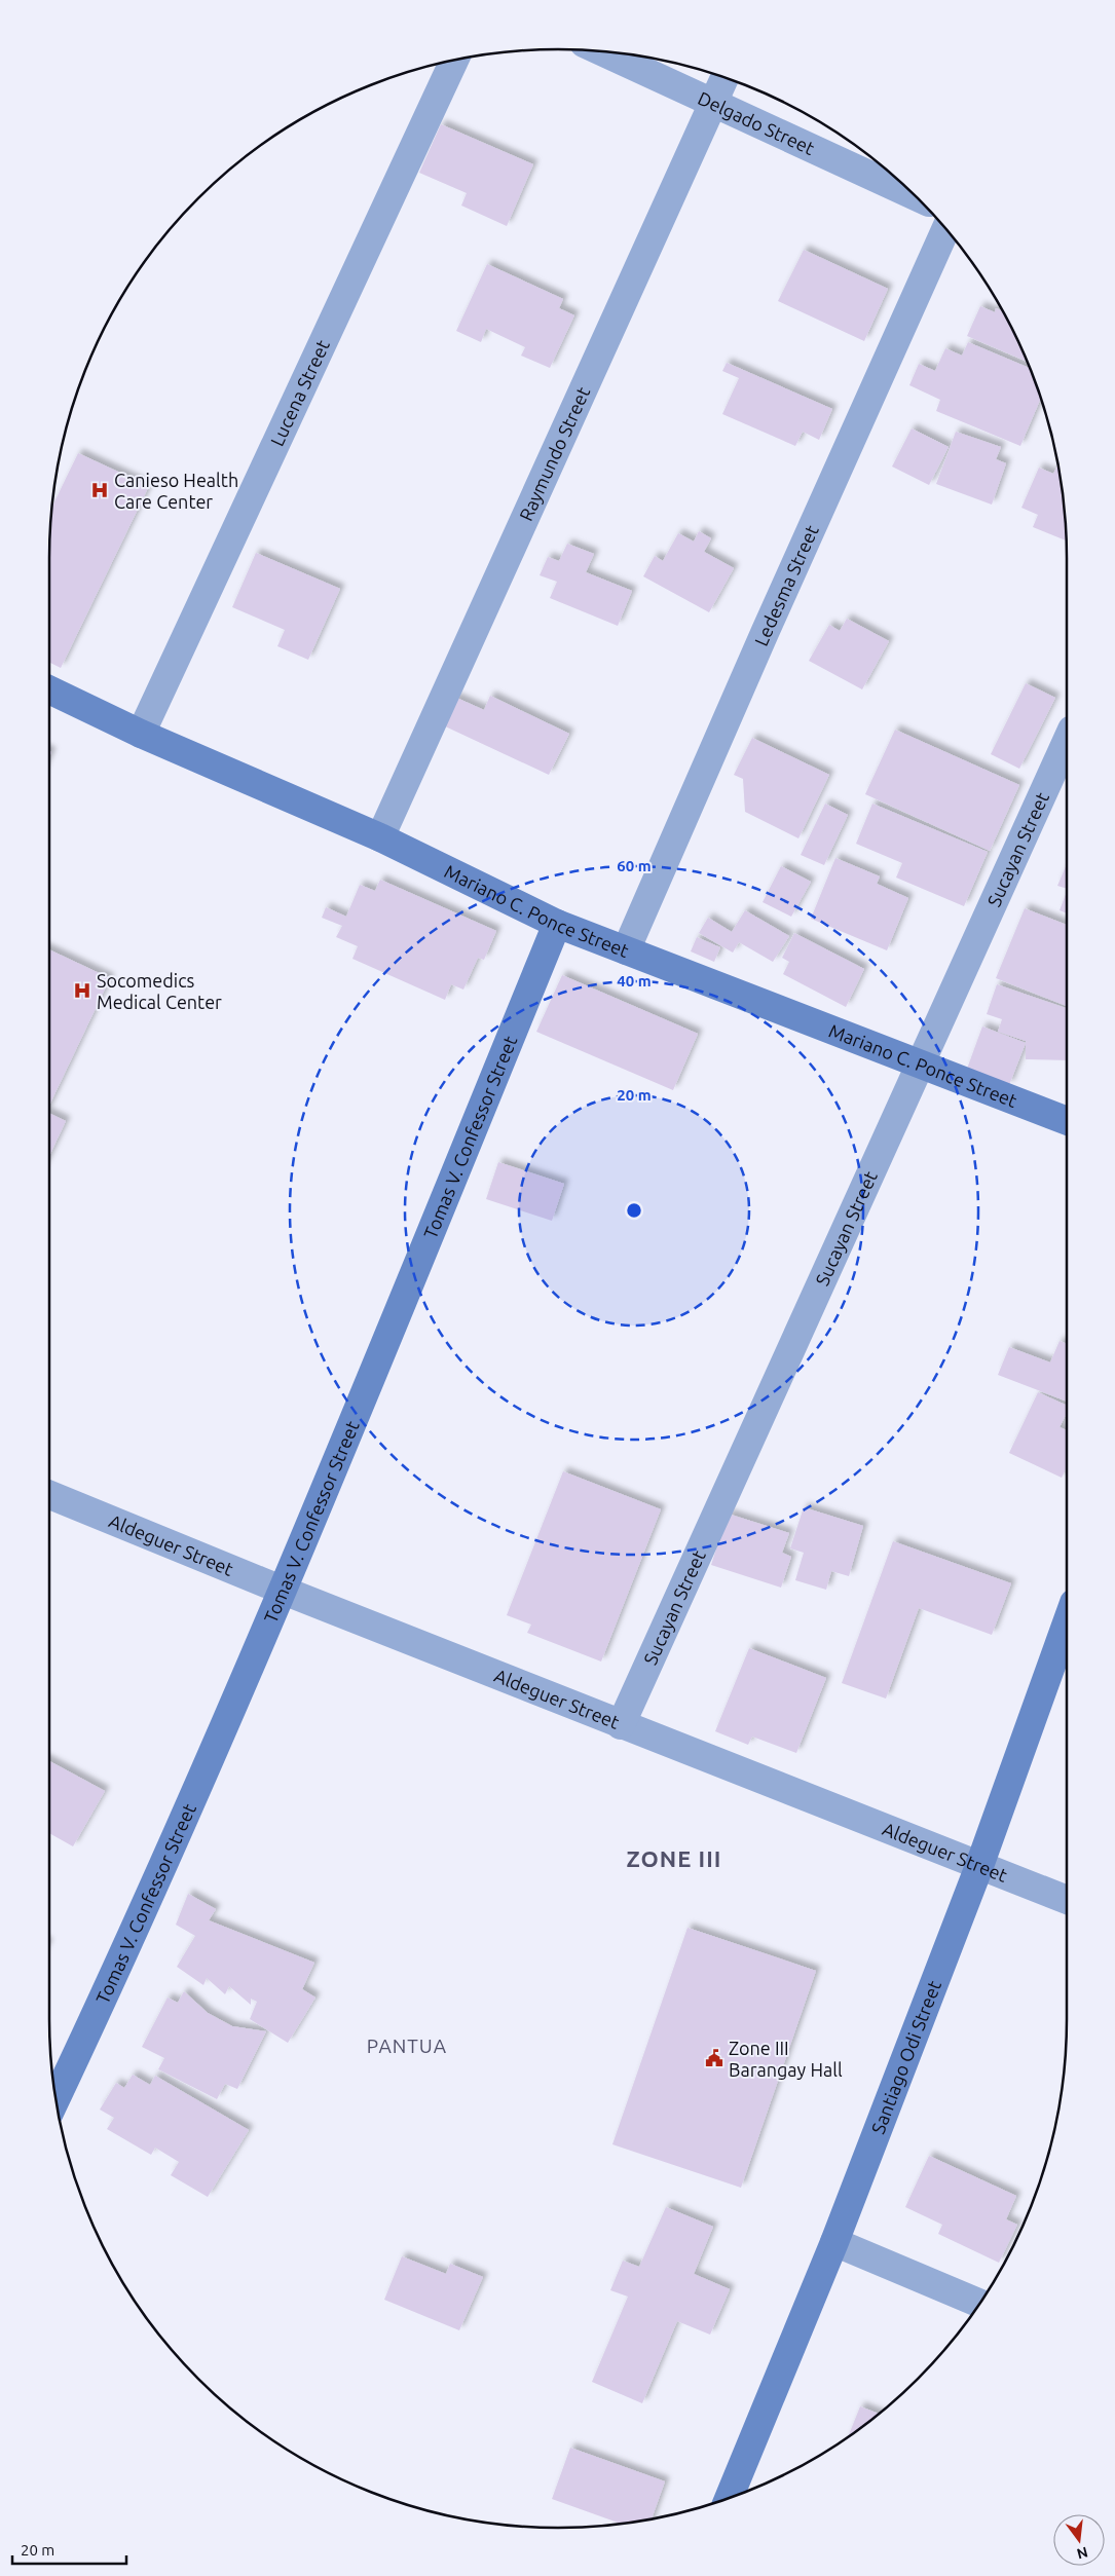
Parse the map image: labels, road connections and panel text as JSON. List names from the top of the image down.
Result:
{
  "streets": {
    "street": [
      "Delgado Street",
      "Lucena Street",
      "Raymundo Street",
      "Ledesma Street",
      "Sucayan Street",
      "Mariano C. Ponce Street",
      "Tomas V. Confessor Street",
      "Aldeguer Street",
      "Santiago Odi Street"
    ]
  },
  "crossings": [
    ["Delgado Street", "Raymundo Street"],
    ["Lucena Street", "Mariano C. Ponce Street"],
    ["Raymundo Street", "Mariano C. Ponce Street"],
    ["Ledesma Street", "Mariano C. Ponce Street"],
    ["Sucayan Street", "Mariano C. Ponce Street"],
    ["Sucayan Street", "Aldeguer Street"],
    ["Mariano C. Ponce Street", "Tomas V. Confessor Street"],
    ["Tomas V. Confessor Street", "Aldeguer Street"],
    ["Aldeguer Street", "Santiago Odi Street"]
  ],
  "districts": ["ZONE III", "PANTUA"],
  "places": {
    "hospital": ["Canieso Health Care Center", "Socomedics Medical Center"],
    "public building": ["Zone III Barangay Hall"]
  },
  "scale_bar": "20 m",
  "north": "bottom",
  "rings": ["60 m", "40 m", "20 m"]
}
